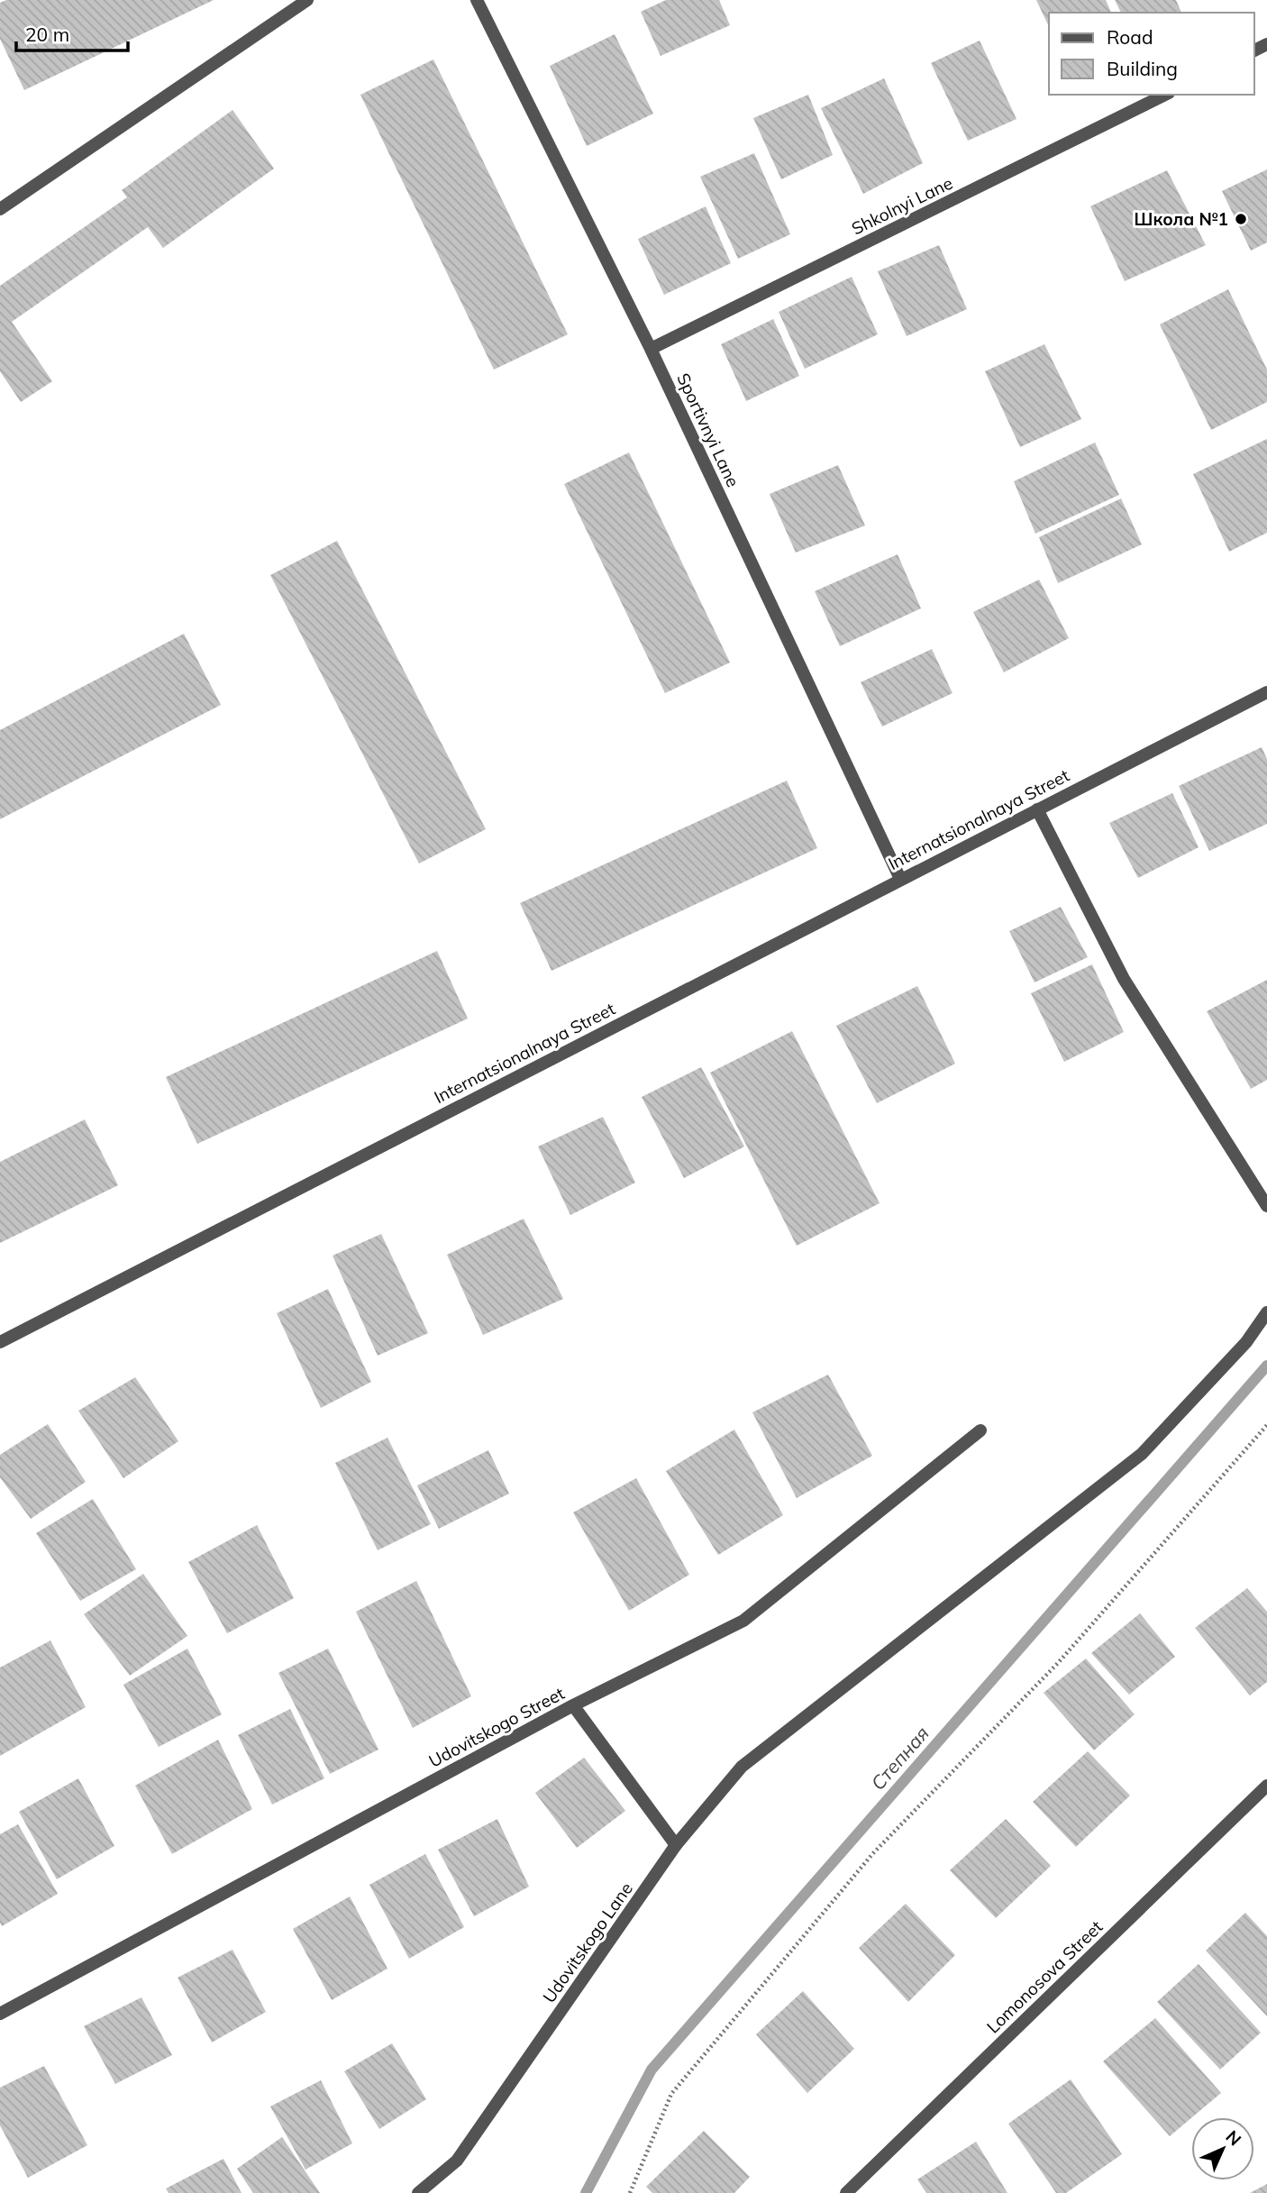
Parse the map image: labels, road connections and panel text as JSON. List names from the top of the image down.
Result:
{
  "streets": {
    "street": [
      "Shkolnyi Lane",
      "Sportivnyi Lane",
      "Internatsionalnaya Street",
      "Udovitskogo Street",
      "Udovitskogo Lane",
      "Lomonosova Street"
    ]
  },
  "crossings": [
    ["Shkolnyi Lane", "Sportivnyi Lane"],
    ["Sportivnyi Lane", "Internatsionalnaya Street"]
  ],
  "water": ["Степная"],
  "places": ["Школа №1"],
  "legend": ["Road", "Building"],
  "scale_bar": "20 m",
  "north": "top right"
}
